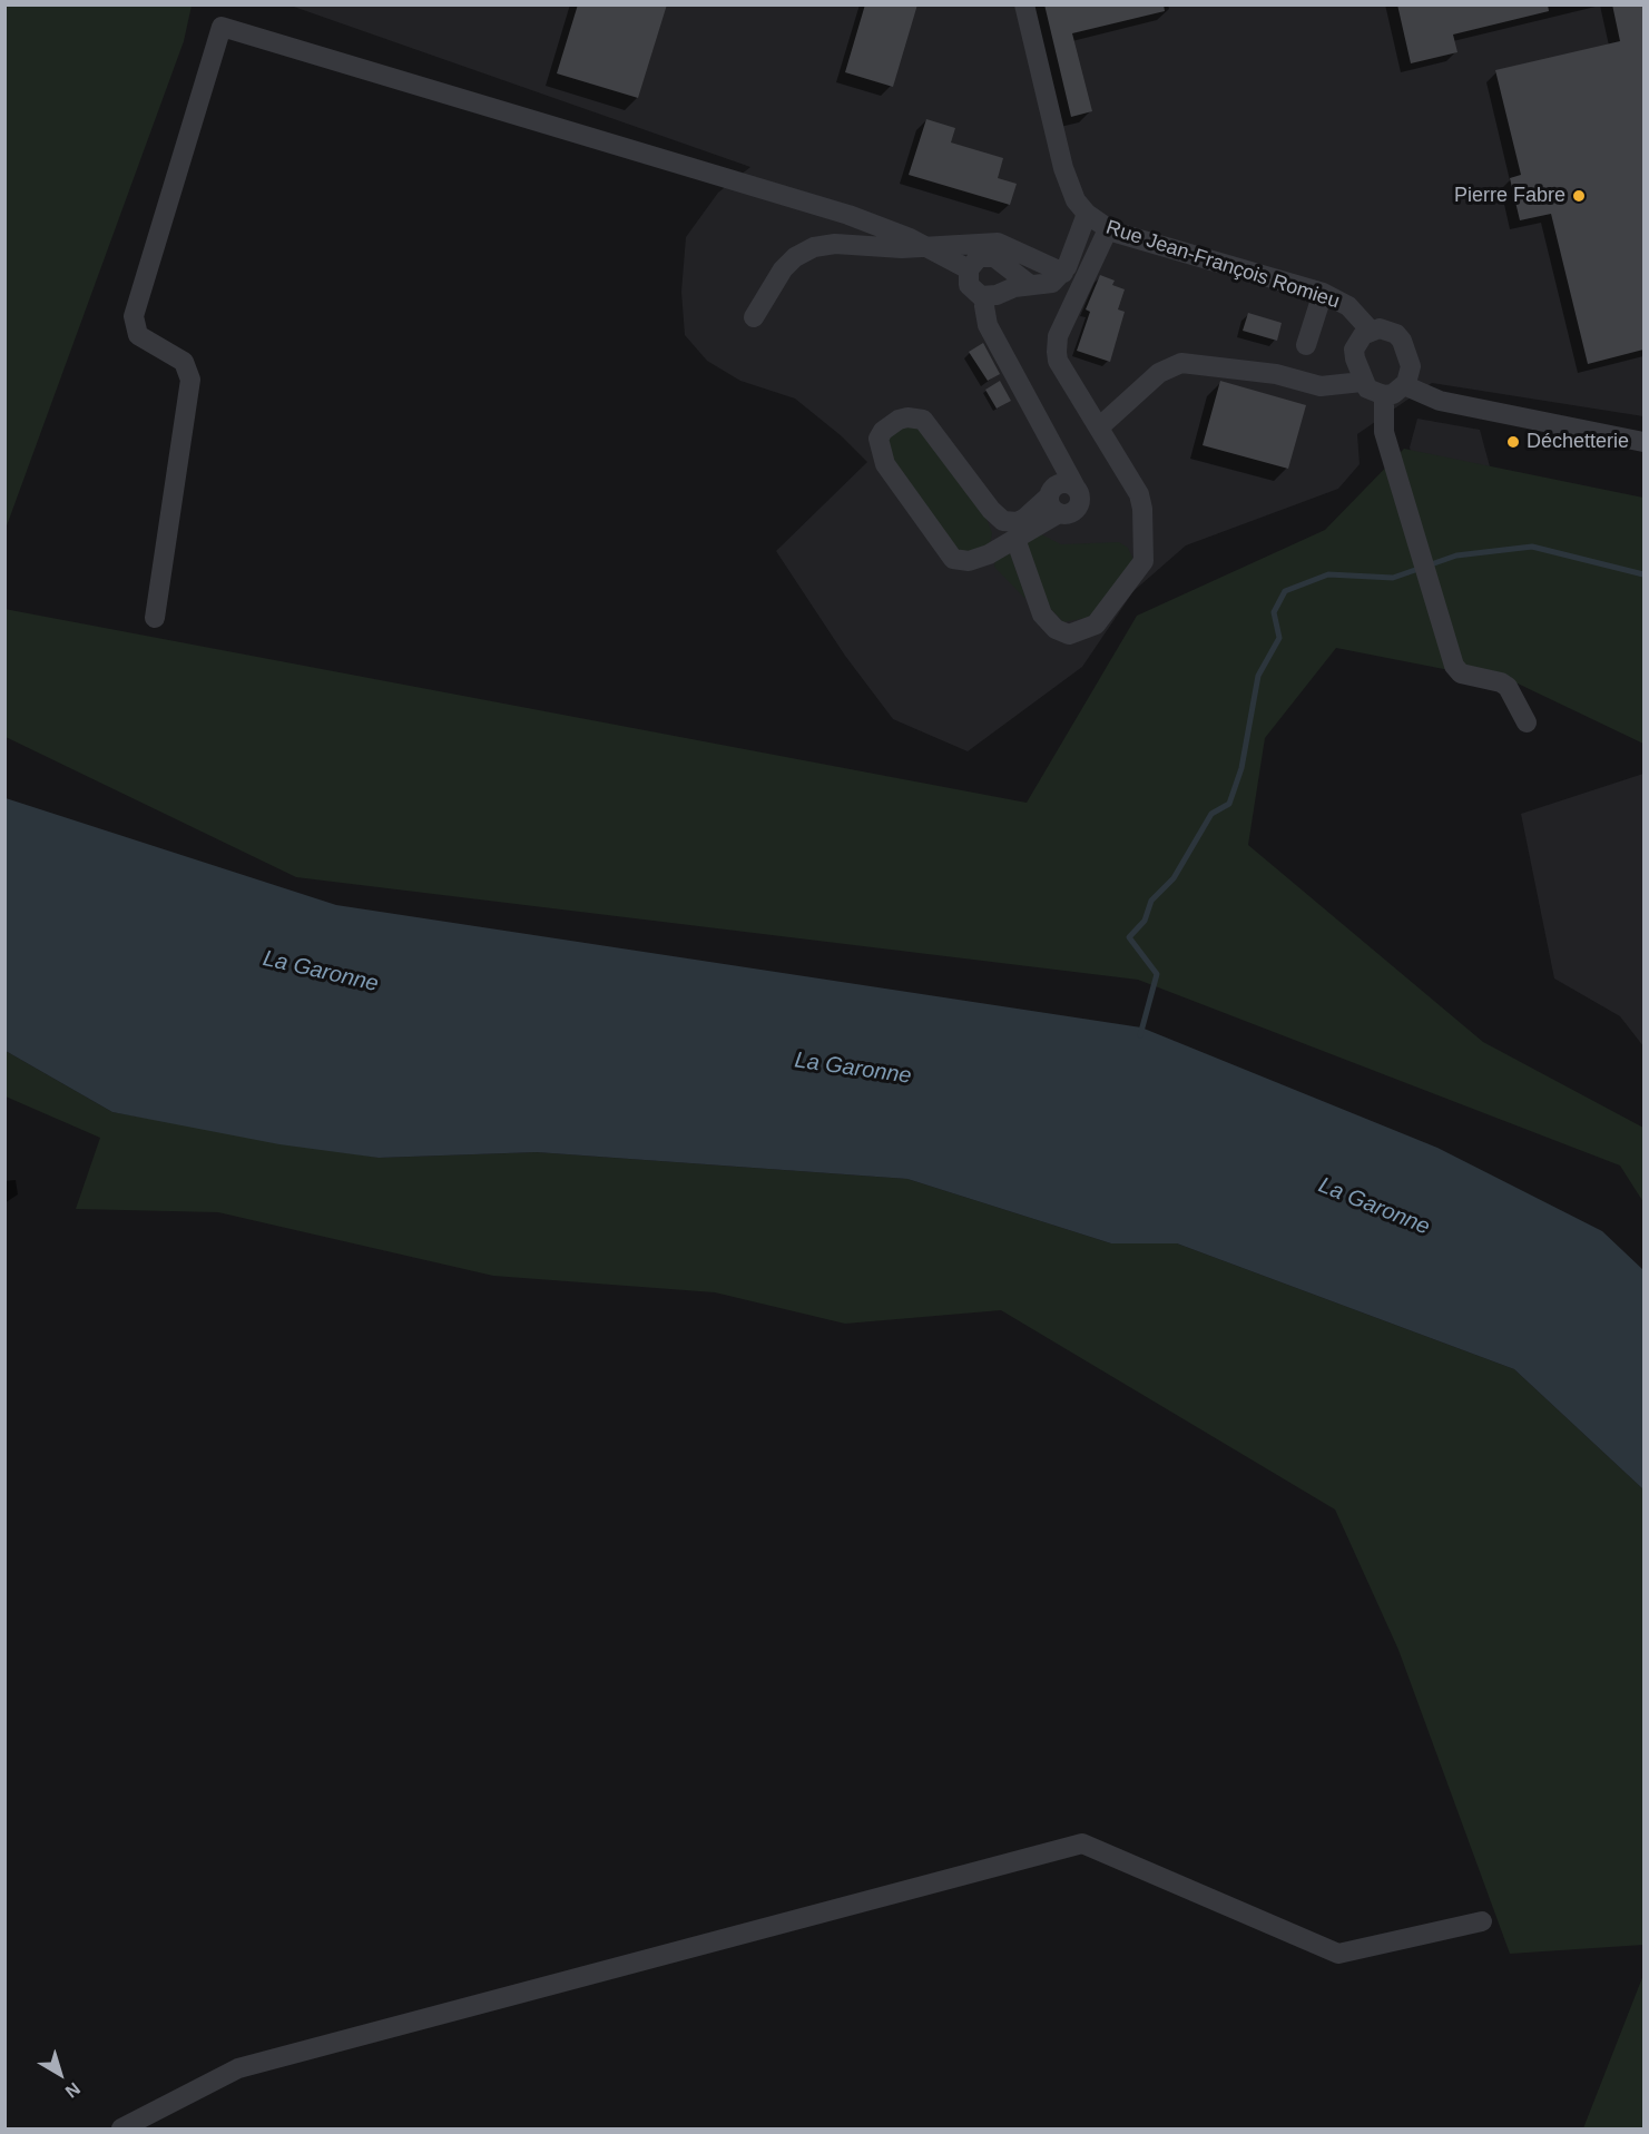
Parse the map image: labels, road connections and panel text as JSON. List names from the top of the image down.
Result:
{
  "streets": {
    "street": ["Rue Jean-François Romieu"]
  },
  "water": ["La Garonne"],
  "places": ["Pierre Fabre", "Déchetterie"],
  "north": "bottom right"
}
